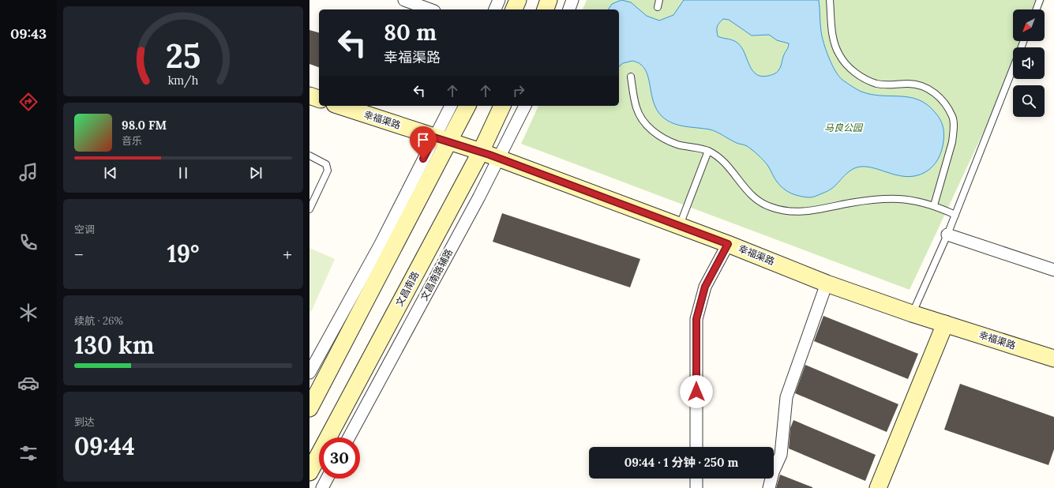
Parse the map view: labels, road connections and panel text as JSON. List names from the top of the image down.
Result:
{
  "streets": {
    "street": ["幸福渠路", "文昌南路辅路", "文昌南路"]
  },
  "crossings": [
    ["幸福渠路", "文昌南路辅路"],
    ["幸福渠路", "文昌南路"]
  ],
  "parks": ["马良公园"],
  "north": "bottom left",
  "page": {
    "tabs": "09:43",
    "turn": ["80 m", "幸福渠路"],
    "song": ["98.0 FM", "音乐"],
    "tile": [
      "空调",
      ["续航 · 26%", "130 km"],
      ["到达", "09:44"]
    ],
    "heat": ["−", "19°", "+"],
    "limit": "30",
    "trip": "09:44 · 1 分钟 · 250 m",
    "gauge": ["25", "km/h"]
  }
}
